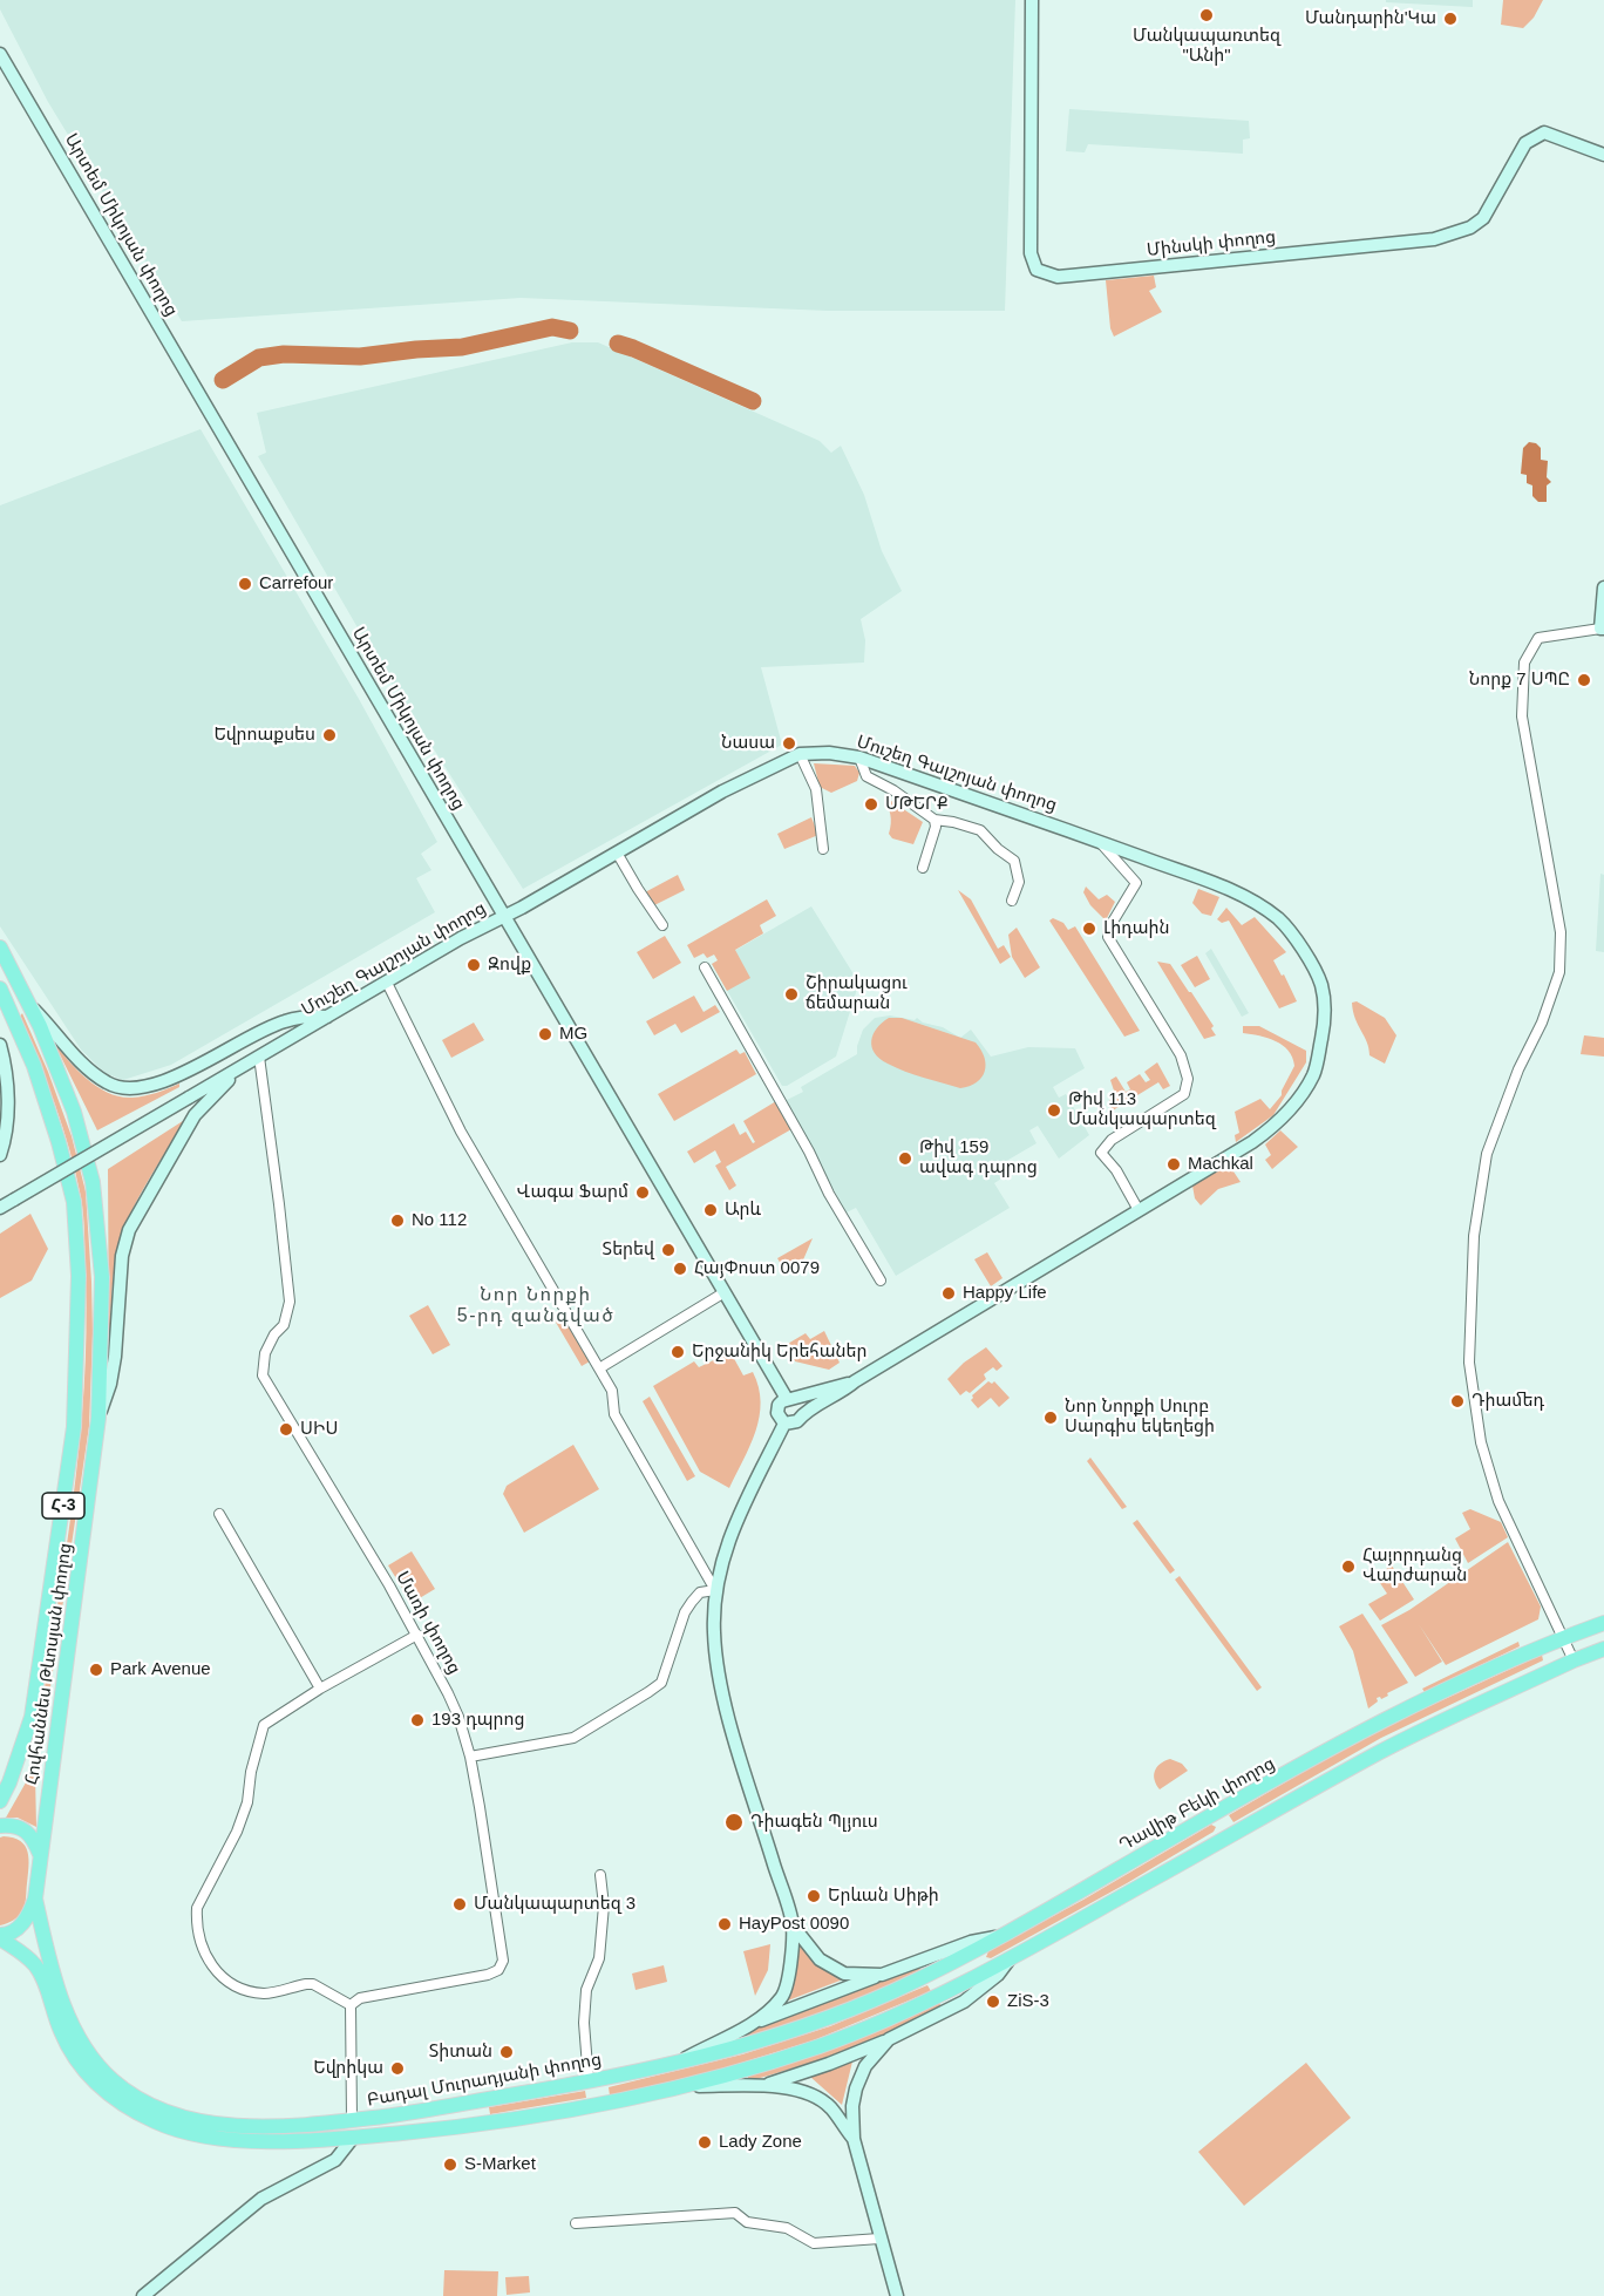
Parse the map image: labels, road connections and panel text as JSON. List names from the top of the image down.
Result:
{
  "streets": {
    "main road": [
      "Արտեմ Միկոյան փողոց",
      "Մինսկի փողոց",
      "Մուշեղ Գալշոյան փողոց",
      "Հ-3",
      "Հովհաննես Թևոսյան փողոց",
      "Դավիթ Բեկի փողոց",
      "Բադալ Մուրադյանի փողոց"
    ],
    "street": ["Մառի փողոց"]
  },
  "crossings": [
    ["Արտեմ Միկոյան փողոց", "Մուշեղ Գալշոյան փողոց"],
    ["Մուշեղ Գալշոյան փողոց", "Մառի փողոց"],
    ["Հովհաննես Թևոսյան փողոց", "Բադալ Մուրադյանի փողոց"],
    ["Դավիթ Բեկի փողոց", "Բադալ Մուրադյանի փողոց"]
  ],
  "districts": ["Նոր Նորքի 5-րդ զանգված"],
  "places": [
    "Մանկապառտեզ \"Անի\"",
    "Մանդարին'Կա",
    "Carrefour",
    "Նորք 7 ՍՊԸ",
    "Եվրոաքսես",
    "Նասա",
    "ՄԹԵՐՔ",
    "Լիդաին",
    "Զովք",
    "Շիրակացու ճեմարան",
    "MG",
    "Թիվ 113 Մանկապարտեզ",
    "Թիվ 159 ավագ դպրոց",
    "Machkal",
    "Վագա Ֆարմ",
    "Արև",
    "No 112",
    "Տերեվ",
    "ՀայՓոստ 0079",
    "Happy Life",
    "Երջանիկ Երեհաներ",
    "Դիամեդ",
    "Նոր Նորքի Սուրբ Սարգիս եկեղեցի",
    "ՍԻՍ",
    "Հայորդանց Վարժարան",
    "Park Avenue",
    "193 դպրոց",
    "Դիագեն Պլյուս",
    "Երևան Սիթի",
    "Մանկապարտեզ 3",
    "HayPost 0090",
    "ZiS-3",
    "Տիտան",
    "Եվրիկա",
    "Lady Zone",
    "S-Market"
  ]
}
